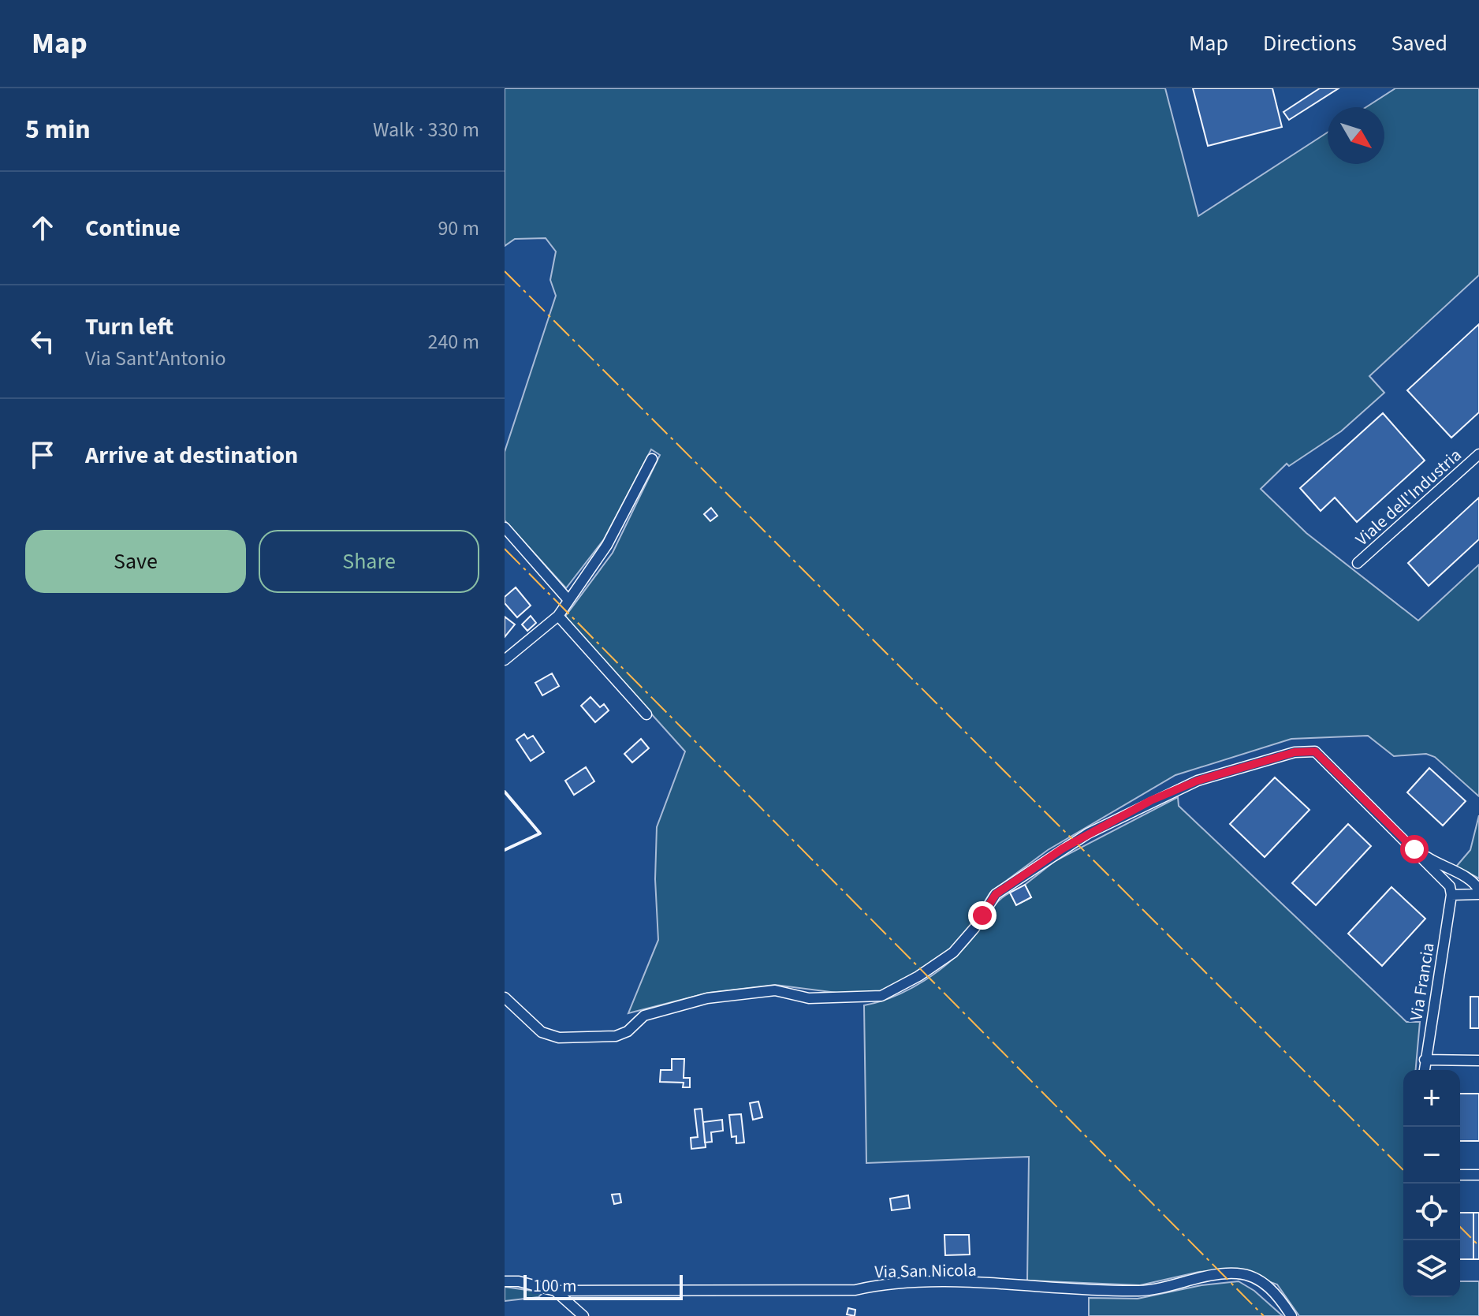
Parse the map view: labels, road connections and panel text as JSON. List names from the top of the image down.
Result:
{
  "streets": {
    "street": ["Viale dell'Industria", "Via Francia", "Via San Nicola"]
  },
  "scale_bar": "100 m",
  "north": "bottom right",
  "page": {
    "header": "Map",
    "nav": ["Map", "Directions", "Saved"],
    "heading": ["5 min", "Walk · 330 m"],
    "list": [
      ["Continue", "90 m"],
      ["Turn left", "Via Sant'Antonio", "240 m"],
      "Arrive at destination"
    ],
    "buttons": ["Save", "Share"],
    "map_buttons": ["+", "−"],
    "scale": "100 m"
  }
}
